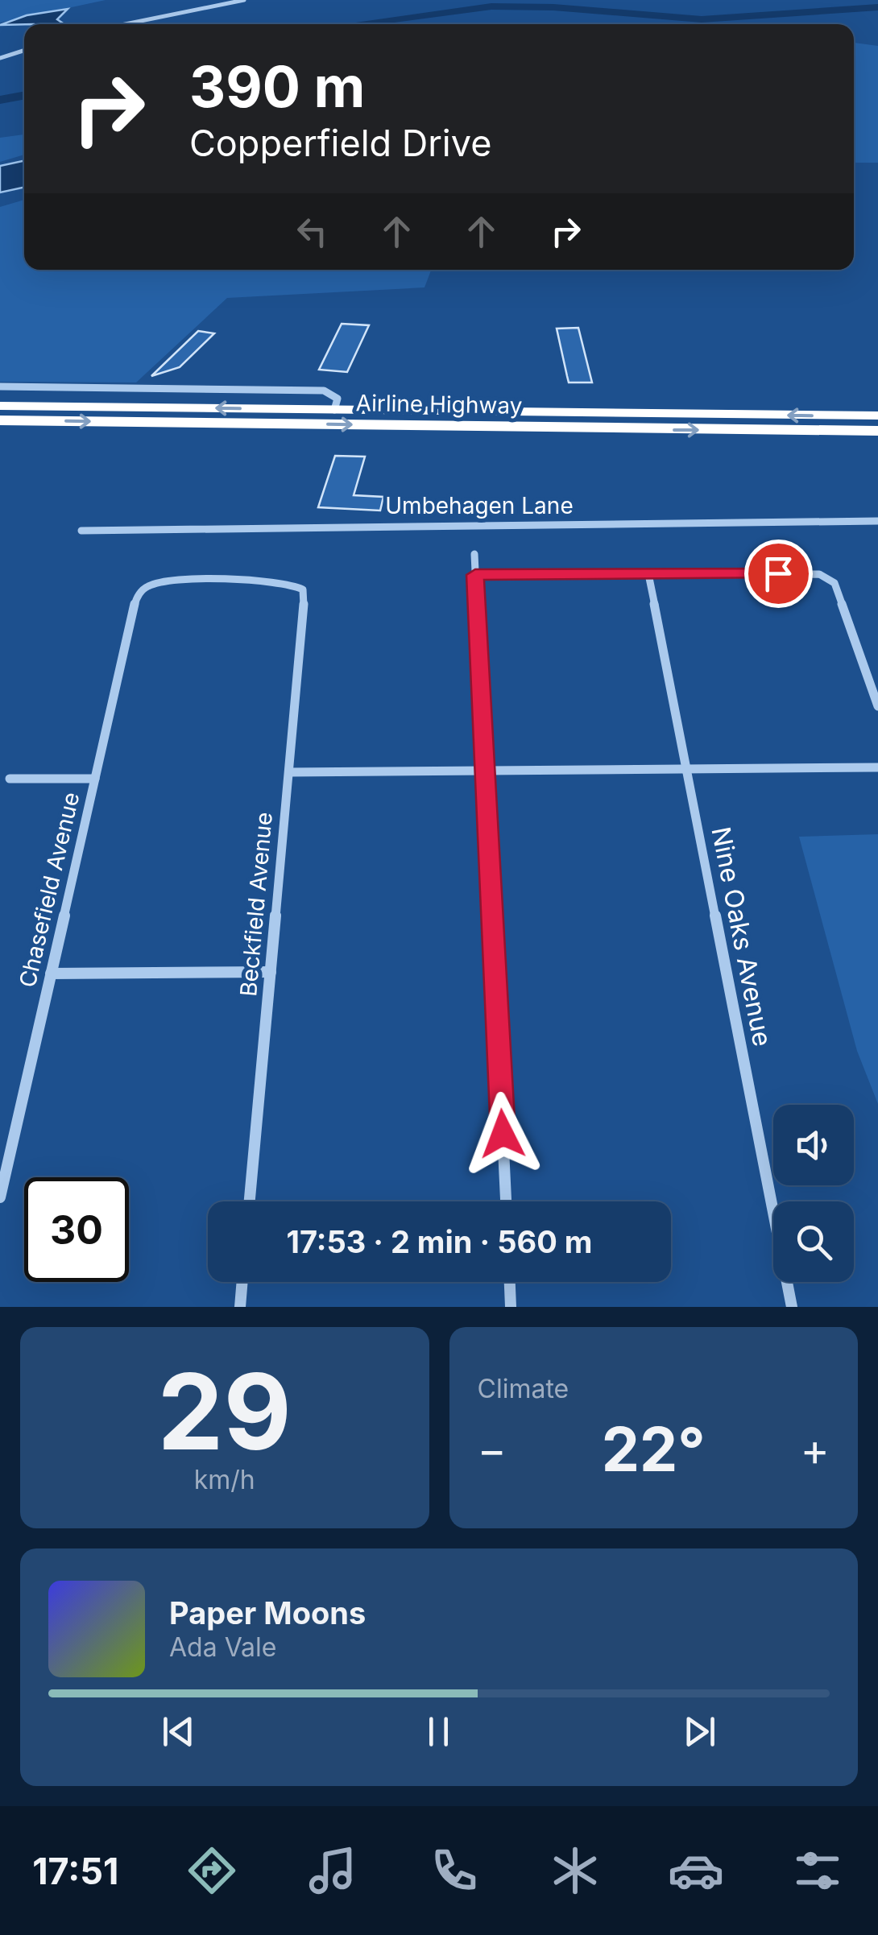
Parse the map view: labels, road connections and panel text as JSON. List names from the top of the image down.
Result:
{
  "streets": {
    "highway": ["Airline Highway"],
    "street": [
      "Umbehagen Lane",
      "Chasefield Avenue",
      "Beckfield Avenue",
      "Nine Oaks Avenue"
    ]
  },
  "crossings": [
    ["Chasefield Avenue", "Beckfield Avenue"]
  ],
  "page": {
    "turn": ["390 m", "Copperfield Drive"],
    "limit": "30",
    "trip": "17:53 · 2 min · 560 m",
    "tile": [
      ["29", "km/h"],
      "Climate"
    ],
    "heat": ["−", "22°", "+"],
    "song": ["Paper Moons", "Ada Vale"],
    "tabs": "17:51"
  }
}
